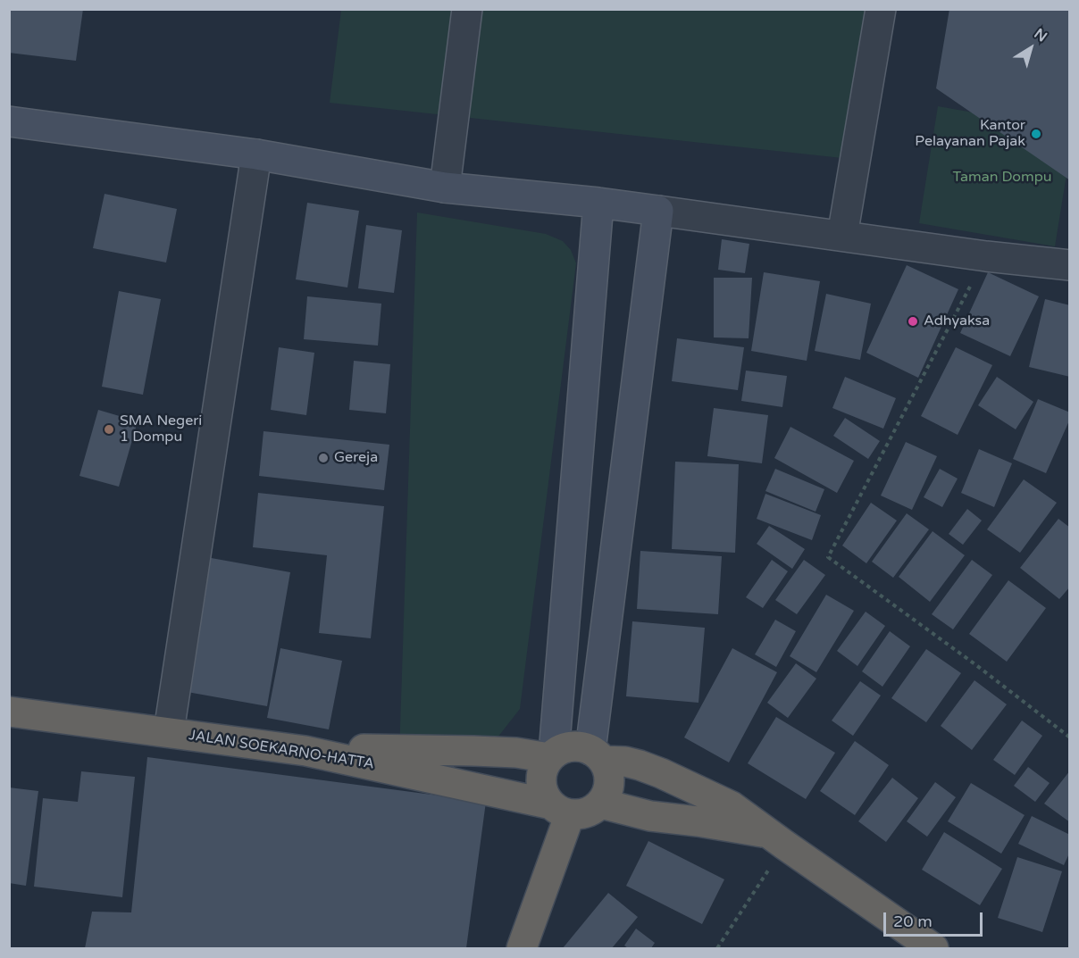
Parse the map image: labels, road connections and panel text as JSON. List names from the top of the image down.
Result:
{
  "streets": {
    "highway": ["JALAN SOEKARNO-HATTA"]
  },
  "parks": ["Taman Dompu"],
  "places": [
    "Kantor Pelayanan Pajak",
    "Adhyaksa",
    "SMA Negeri 1 Dompu",
    "Gereja"
  ],
  "scale_bar": "20 m",
  "north": "top right"
}
